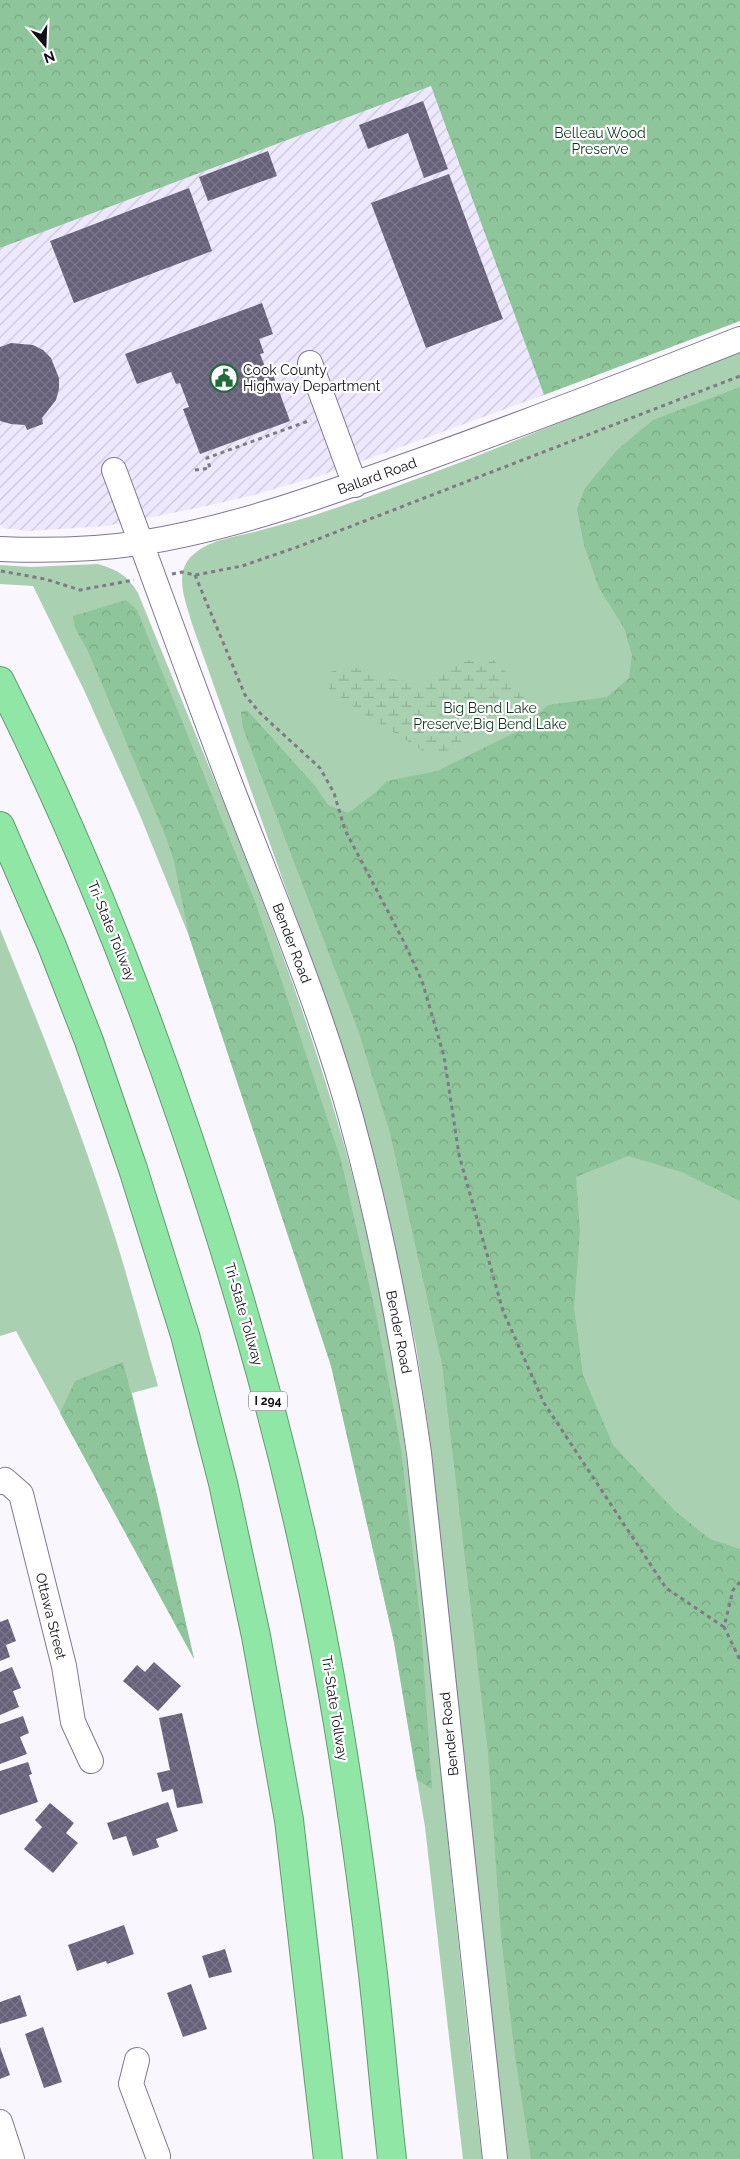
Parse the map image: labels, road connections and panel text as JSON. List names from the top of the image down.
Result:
{
  "streets": {
    "highway": ["Tri-State Tollway", "I 294"],
    "street": ["Ballard Road", "Bender Road", "Ottawa Street"]
  },
  "crossings": [
    ["Ballard Road", "Bender Road"]
  ],
  "parks": ["Belleau Wood Preserve", "Big Bend Lake Preserve;Big Bend Lake"],
  "places": {
    "public building": ["Cook County Highway Department"]
  },
  "north": "bottom"
}
